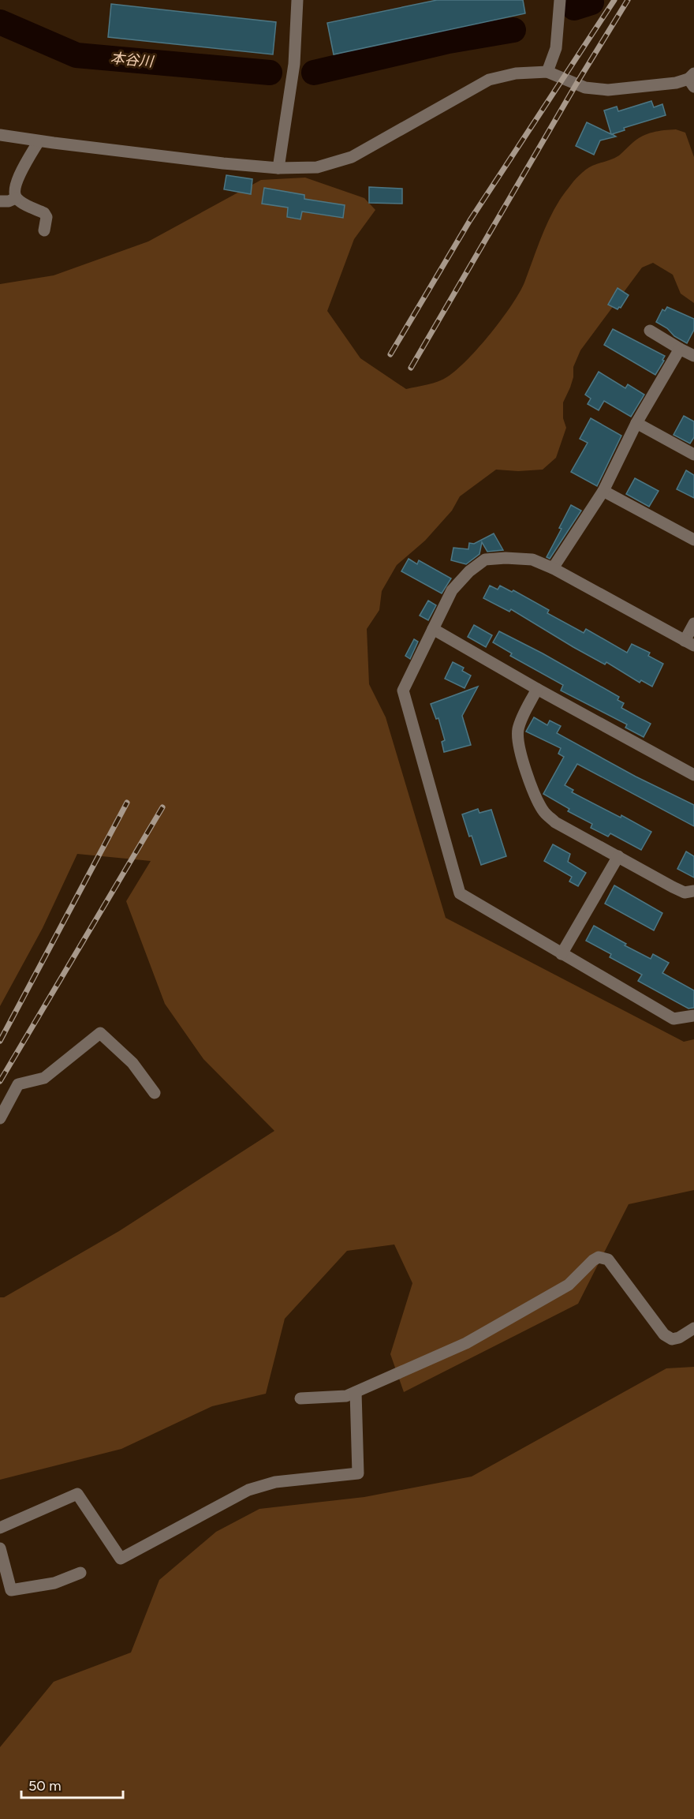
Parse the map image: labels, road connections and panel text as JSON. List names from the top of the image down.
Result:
{
  "water": ["本谷川"],
  "scale_bar": "50 m"
}
